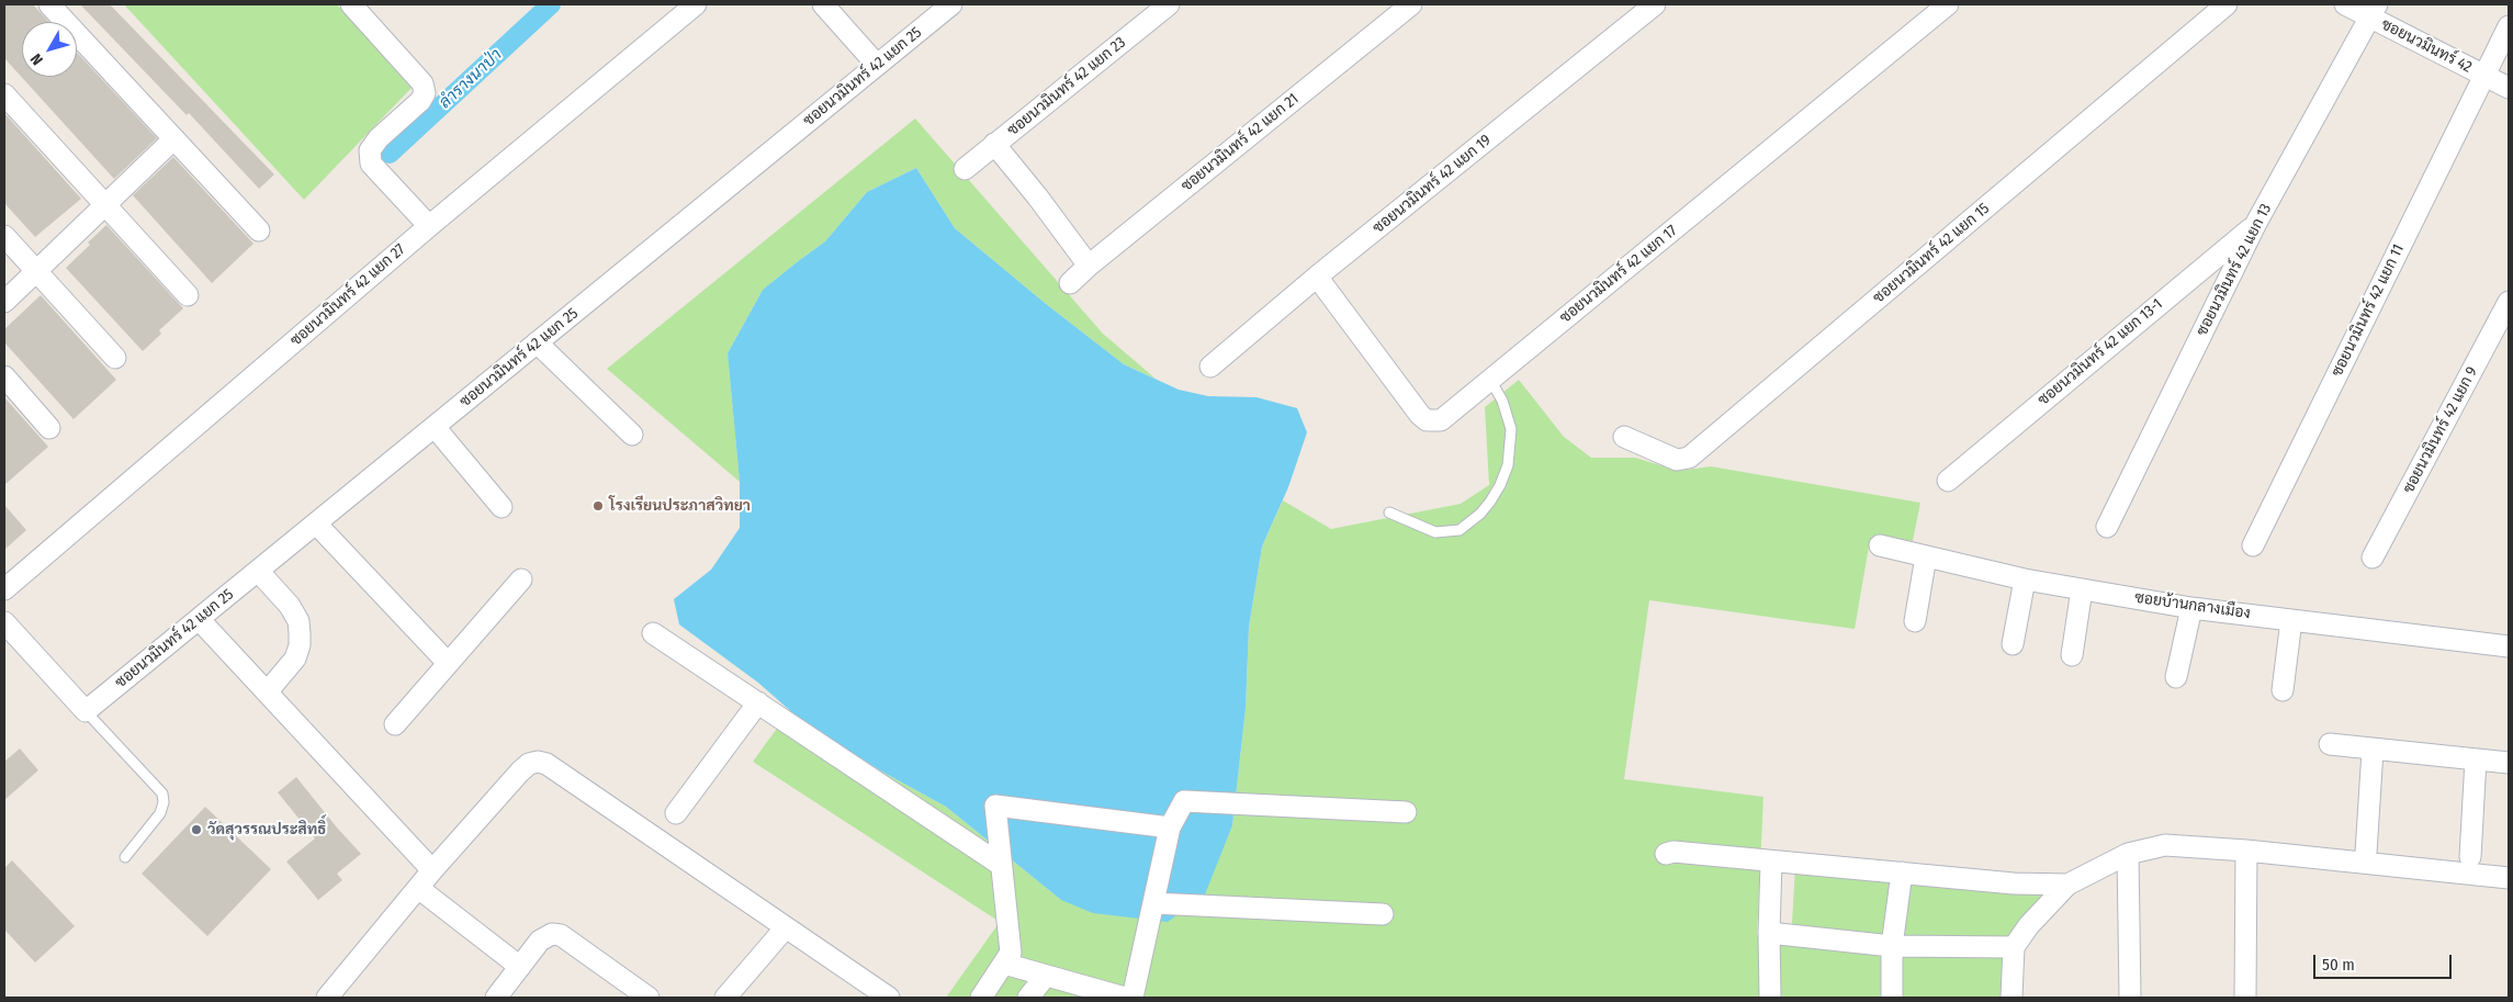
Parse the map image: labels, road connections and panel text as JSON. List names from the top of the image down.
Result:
{
  "streets": {
    "street": [
      "ซอยนวมินทร์ 42",
      "ซอยนวมินทร์ 42 แยก 25",
      "ซอยนวมินทร์ 42 แยก 23",
      "ซอยนวมินทร์ 42 แยก 21",
      "ซอยนวมินทร์ 42 แยก 19",
      "ซอยนวมินทร์ 42 แยก 15",
      "ซอยนวมินทร์ 42 แยก 13",
      "ซอยนวมินทร์ 42 แยก 17",
      "ซอยนวมินทร์ 42 แยก 27",
      "ซอยนวมินทร์ 42 แยก 11",
      "ซอยนวมินทร์ 42 แยก 13-1",
      "ซอยนวมินทร์ 42 แยก 9",
      "ซอยบ้านกลางเมือง"
    ]
  },
  "crossings": [
    ["ซอยนวมินทร์ 42", "ซอยนวมินทร์ 42 แยก 13"],
    ["ซอยนวมินทร์ 42", "ซอยนวมินทร์ 42 แยก 11"],
    ["ซอยนวมินทร์ 42 แยก 19", "ซอยนวมินทร์ 42 แยก 17"],
    ["ซอยนวมินทร์ 42 แยก 13", "ซอยนวมินทร์ 42 แยก 13-1"]
  ],
  "water": ["ลำรางนาป่า"],
  "places": ["โรงเรียนประภาสวิทยา", "วัดสุวรรณประสิทธิ์"],
  "scale_bar": "50 m",
  "north": "bottom left"
}
